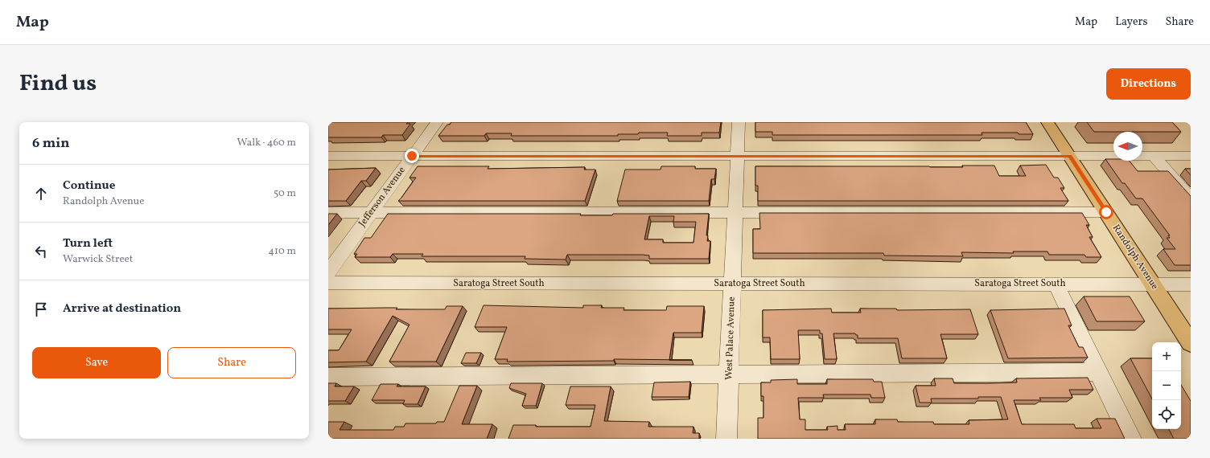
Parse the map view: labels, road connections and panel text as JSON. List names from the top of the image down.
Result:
{
  "streets": {
    "main road": ["Randolph Avenue"],
    "street": ["Jefferson Avenue", "Saratoga Street South", "West Palace Avenue"]
  },
  "crossings": [
    ["Randolph Avenue", "Saratoga Street South"],
    ["Saratoga Street South", "West Palace Avenue"]
  ],
  "north": "left",
  "page": {
    "header": "Map",
    "nav": ["Map", "Layers", "Share"],
    "title": "Find us",
    "buttons": [
      "Directions",
      ["Save", "Share"]
    ],
    "heading": ["6 min", "Walk · 460 m"],
    "list": [
      ["Continue", "Randolph Avenue", "50 m"],
      ["Turn left", "Warwick Street", "410 m"],
      "Arrive at destination"
    ],
    "map_buttons": ["+", "−"]
  }
}
